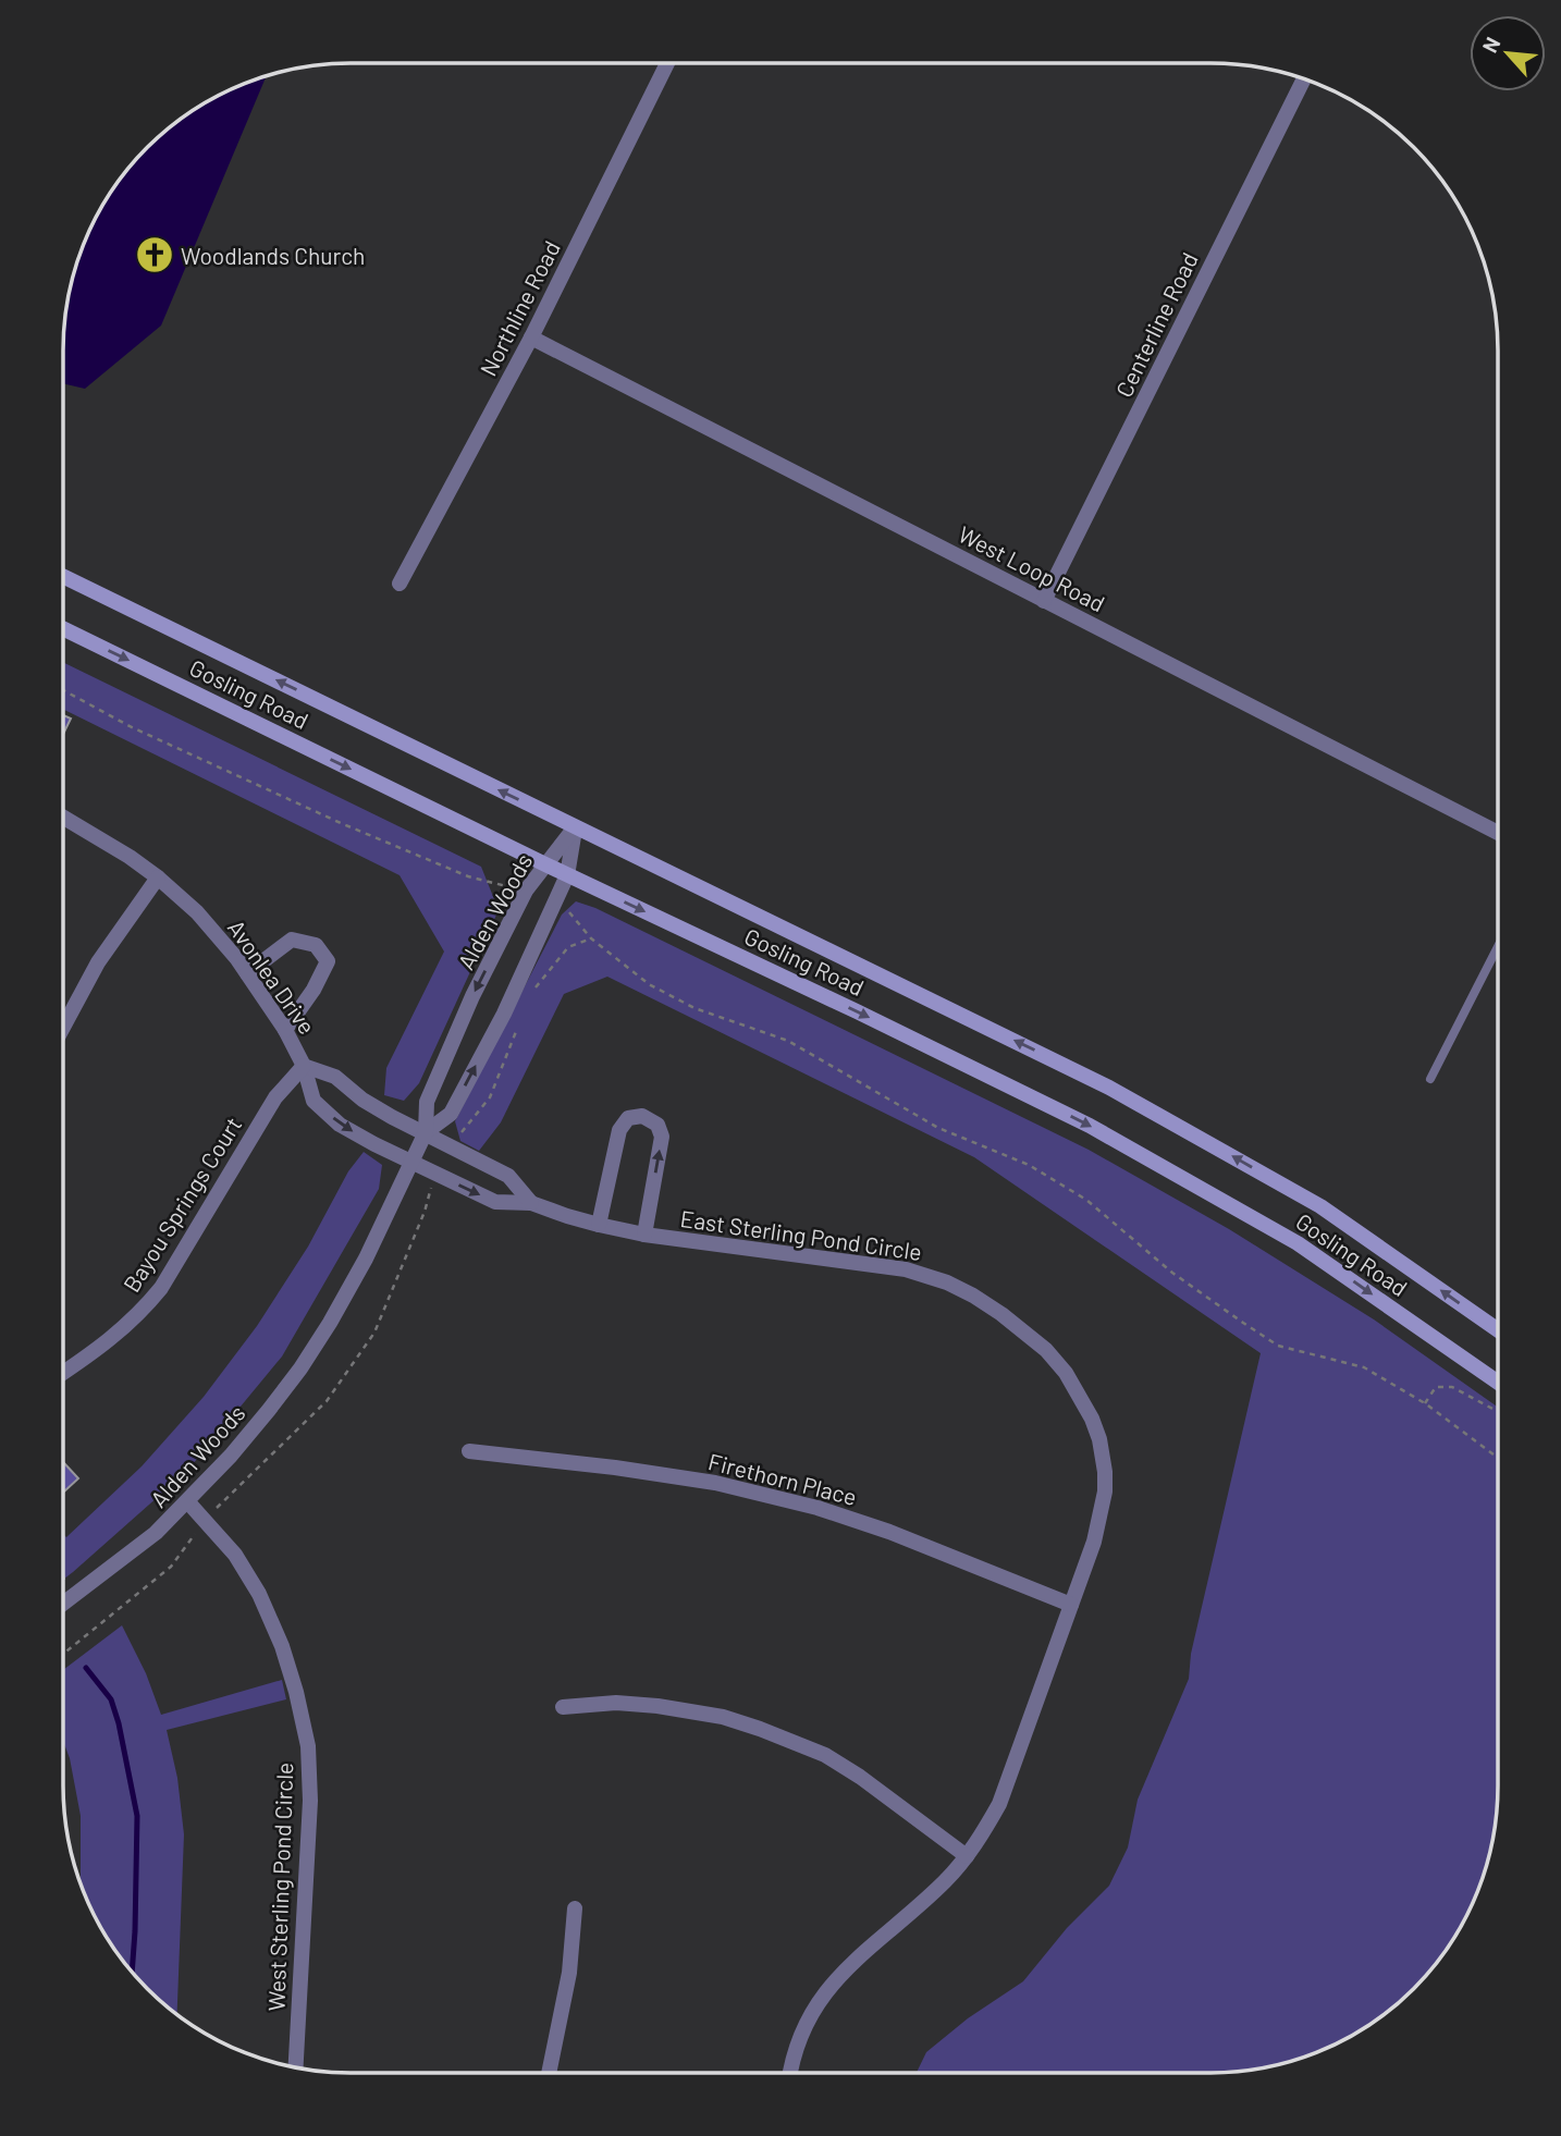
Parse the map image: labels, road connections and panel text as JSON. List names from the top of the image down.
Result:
{
  "streets": {
    "main road": ["Gosling Road"],
    "street": [
      "Northline Road",
      "Centerline Road",
      "West Loop Road",
      "Alden Woods",
      "Avonlea Drive",
      "Bayou Springs Court",
      "East Sterling Pond Circle",
      "Firethorn Place",
      "West Sterling Pond Circle"
    ]
  },
  "crossings": [
    ["Northline Road", "West Loop Road"],
    ["Centerline Road", "West Loop Road"],
    ["Gosling Road", "Alden Woods"],
    ["Alden Woods", "Avonlea Drive"],
    ["Alden Woods", "East Sterling Pond Circle"],
    ["Alden Woods", "West Sterling Pond Circle"],
    ["Avonlea Drive", "Bayou Springs Court"],
    ["Avonlea Drive", "East Sterling Pond Circle"],
    ["East Sterling Pond Circle", "Firethorn Place"]
  ],
  "places": {
    "church": ["Woodlands Church"]
  },
  "north": "top left"
}
